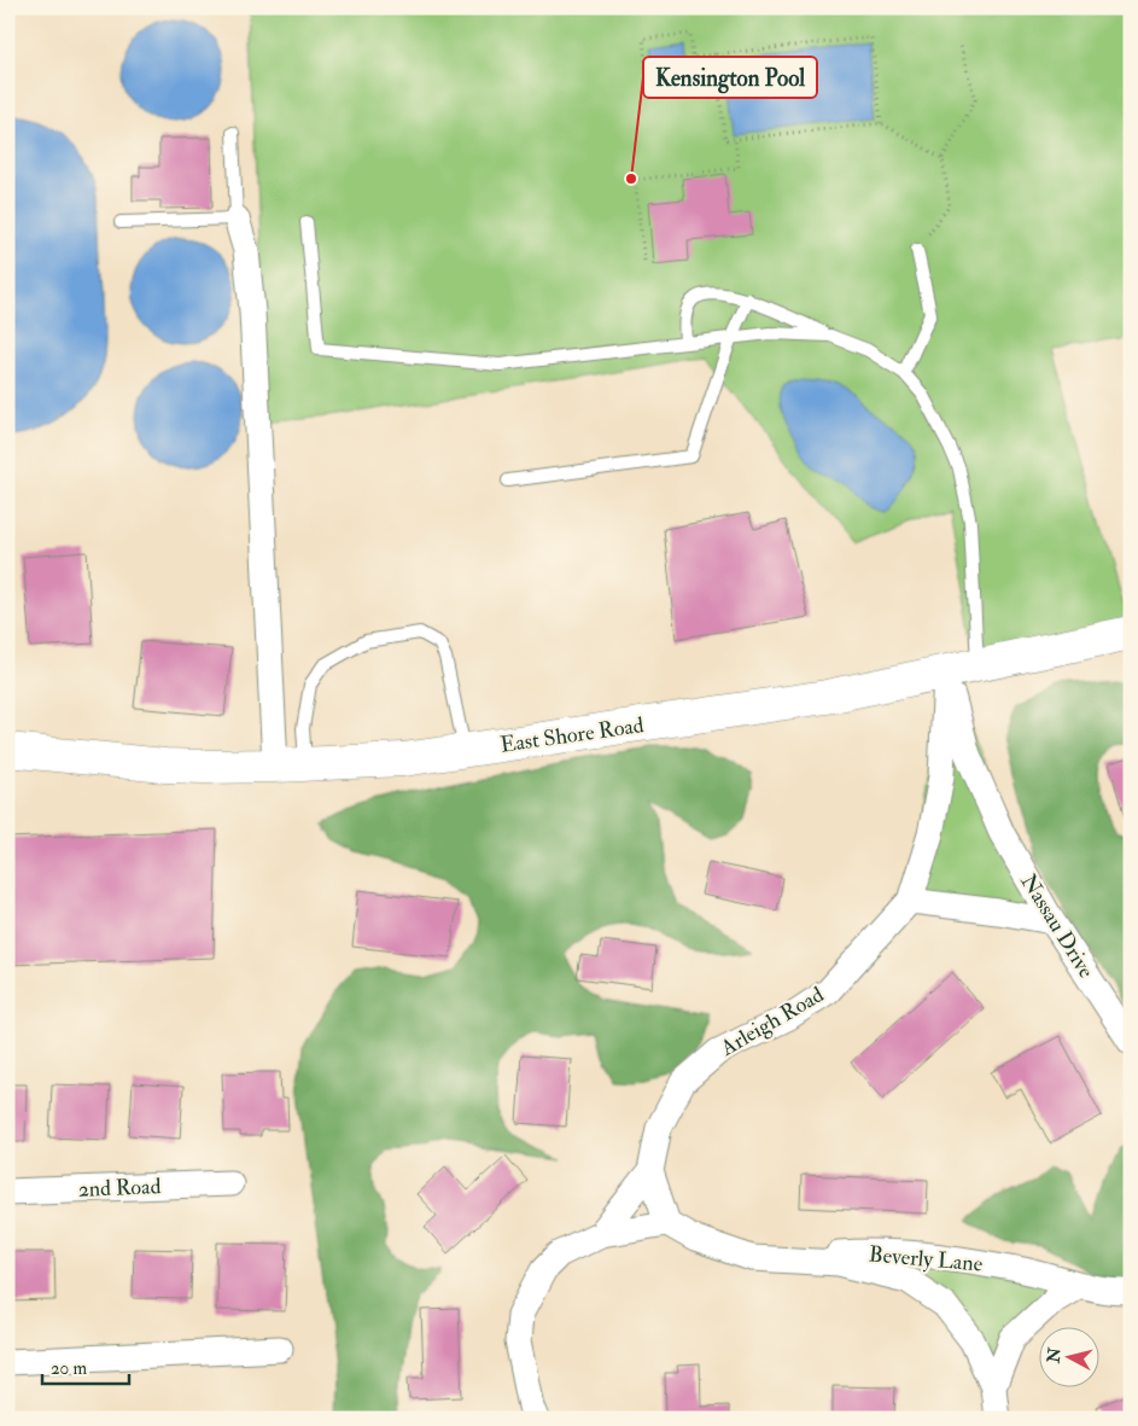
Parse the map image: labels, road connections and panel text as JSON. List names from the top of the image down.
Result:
{
  "streets": {
    "main road": ["East Shore Road"],
    "street": [
      "Nassau Drive",
      "Arleigh Road",
      "2nd Road",
      "Beverly Lane"
    ]
  },
  "crossings": [
    ["East Shore Road", "Nassau Drive"],
    ["East Shore Road", "Arleigh Road"],
    ["Nassau Drive", "Arleigh Road"],
    ["Arleigh Road", "Beverly Lane"]
  ],
  "places": ["Kensington Pool"],
  "scale_bar": "20 m",
  "north": "left"
}
